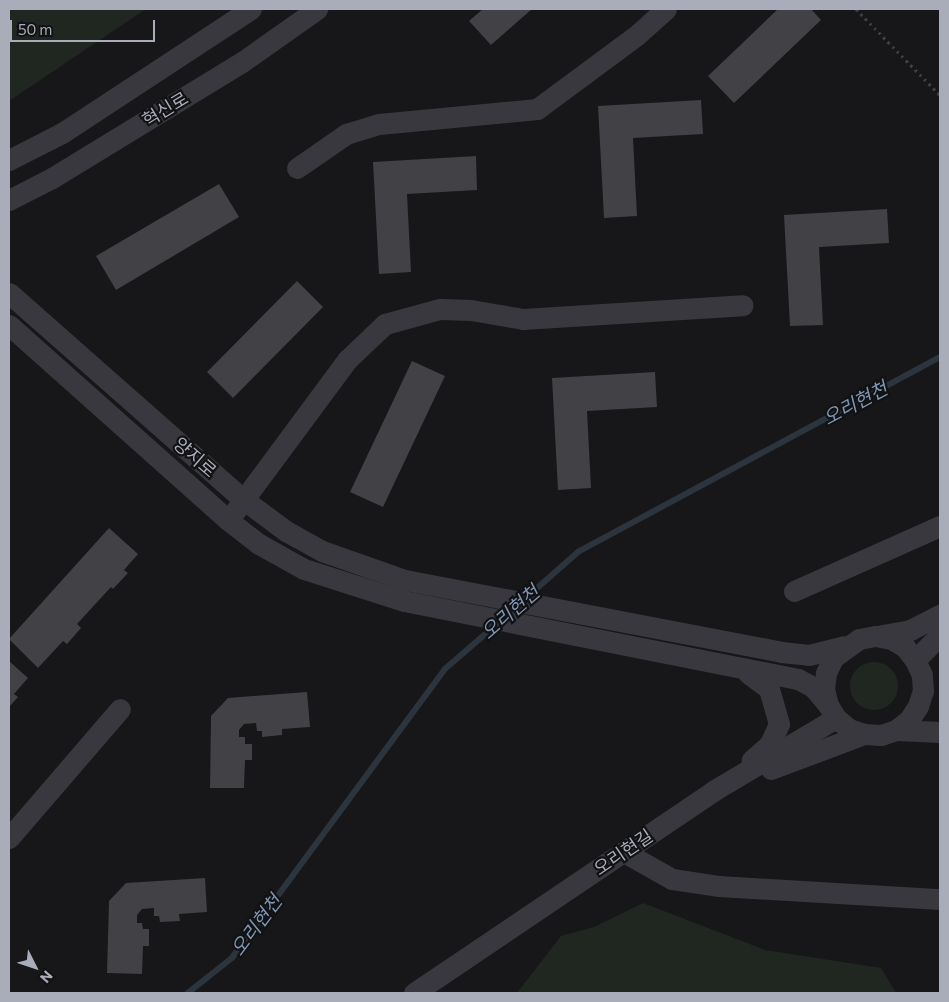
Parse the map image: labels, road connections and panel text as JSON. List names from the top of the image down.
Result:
{
  "streets": {
    "street": ["혁신로", "양지로", "오리현길"]
  },
  "water": ["오리현천"],
  "scale_bar": "50 m",
  "north": "bottom right"
}
